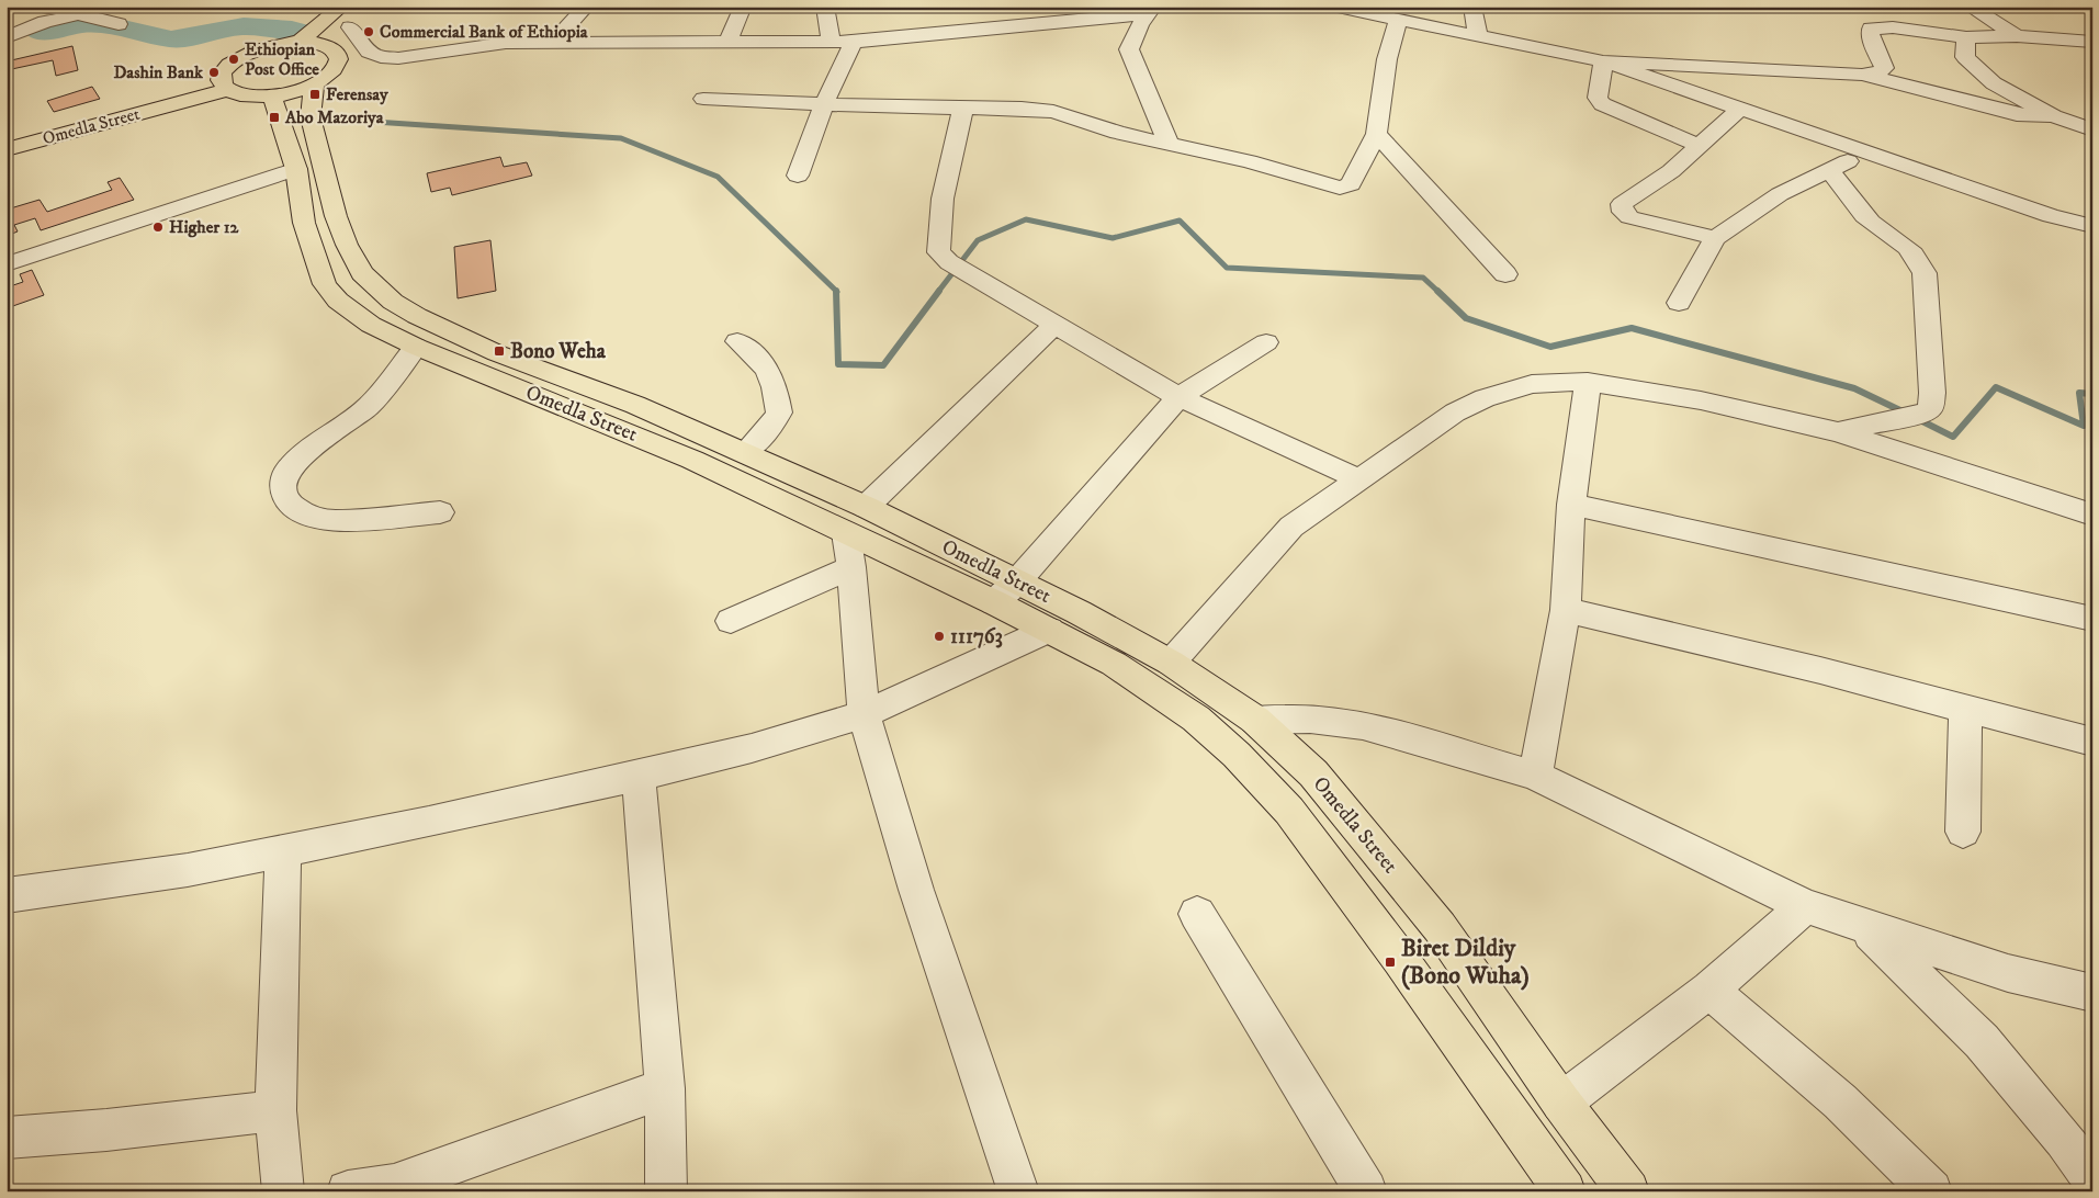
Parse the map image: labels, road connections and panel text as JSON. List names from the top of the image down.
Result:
{
  "streets": {
    "main road": ["Omedla Street"]
  },
  "places": {
    "other": [
      "Commercial Bank of Ethiopia",
      "Ethiopian Post Office",
      "Dashin Bank",
      "Higher 12",
      "111763"
    ],
    "transit": [
      "Ferensay",
      "Abo Mazoriya",
      "Bono Weha",
      "Biret Dildiy (Bono Wuha)"
    ]
  }
}
